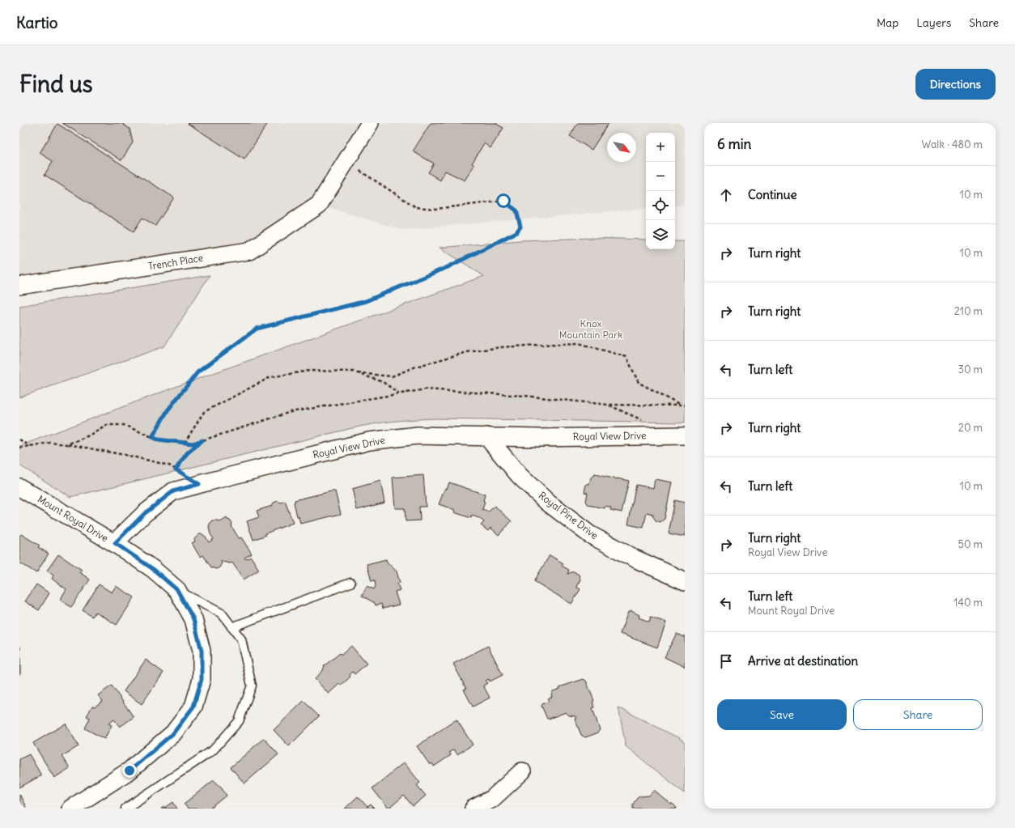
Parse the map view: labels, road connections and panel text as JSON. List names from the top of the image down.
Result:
{
  "streets": {
    "street": [
      "Trench Place",
      "Royal View Drive",
      "Royal Pine Drive",
      "Mount Royal Drive"
    ]
  },
  "crossings": [
    ["Royal View Drive", "Royal Pine Drive"],
    ["Royal View Drive", "Mount Royal Drive"]
  ],
  "parks": ["Knox Mountain Park"],
  "north": "bottom right",
  "page": {
    "header": "Kartio",
    "nav": ["Map", "Layers", "Share"],
    "buttons": [
      "Directions",
      ["Save", "Share"]
    ],
    "title": "Find us",
    "heading": ["6 min", "Walk · 480 m"],
    "map_buttons": ["+", "−"],
    "list": [
      ["Continue", "10 m"],
      ["Turn right", "10 m"],
      ["Turn right", "210 m"],
      ["Turn left", "30 m"],
      ["Turn right", "20 m"],
      ["Turn left", "10 m"],
      ["Turn right", "Royal View Drive", "50 m"],
      ["Turn left", "Mount Royal Drive", "140 m"],
      "Arrive at destination"
    ]
  }
}
